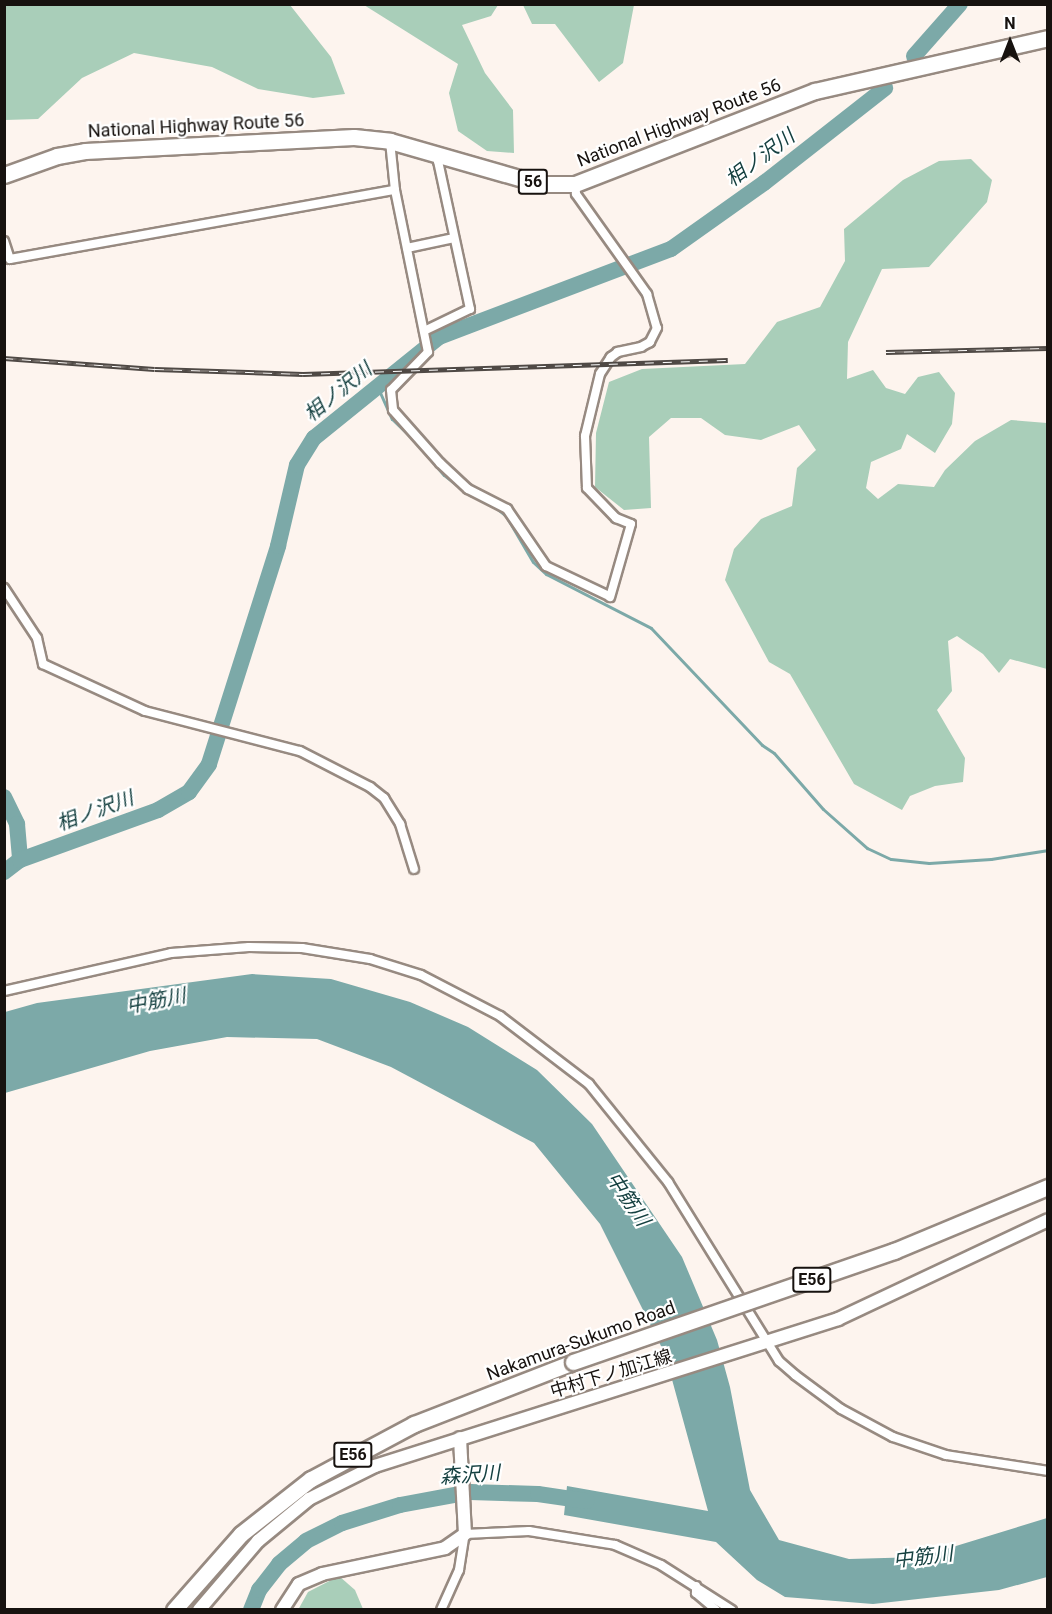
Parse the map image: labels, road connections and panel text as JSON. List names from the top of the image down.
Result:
{
  "streets": {
    "highway": [
      "National Highway Route 56",
      "56",
      "E56",
      "Nakamura-Sukumo Road"
    ],
    "main road": ["中村下ノ加江線"]
  },
  "water": ["相ノ沢川", "中筋川", "森沢川"],
  "north": "top"
}
